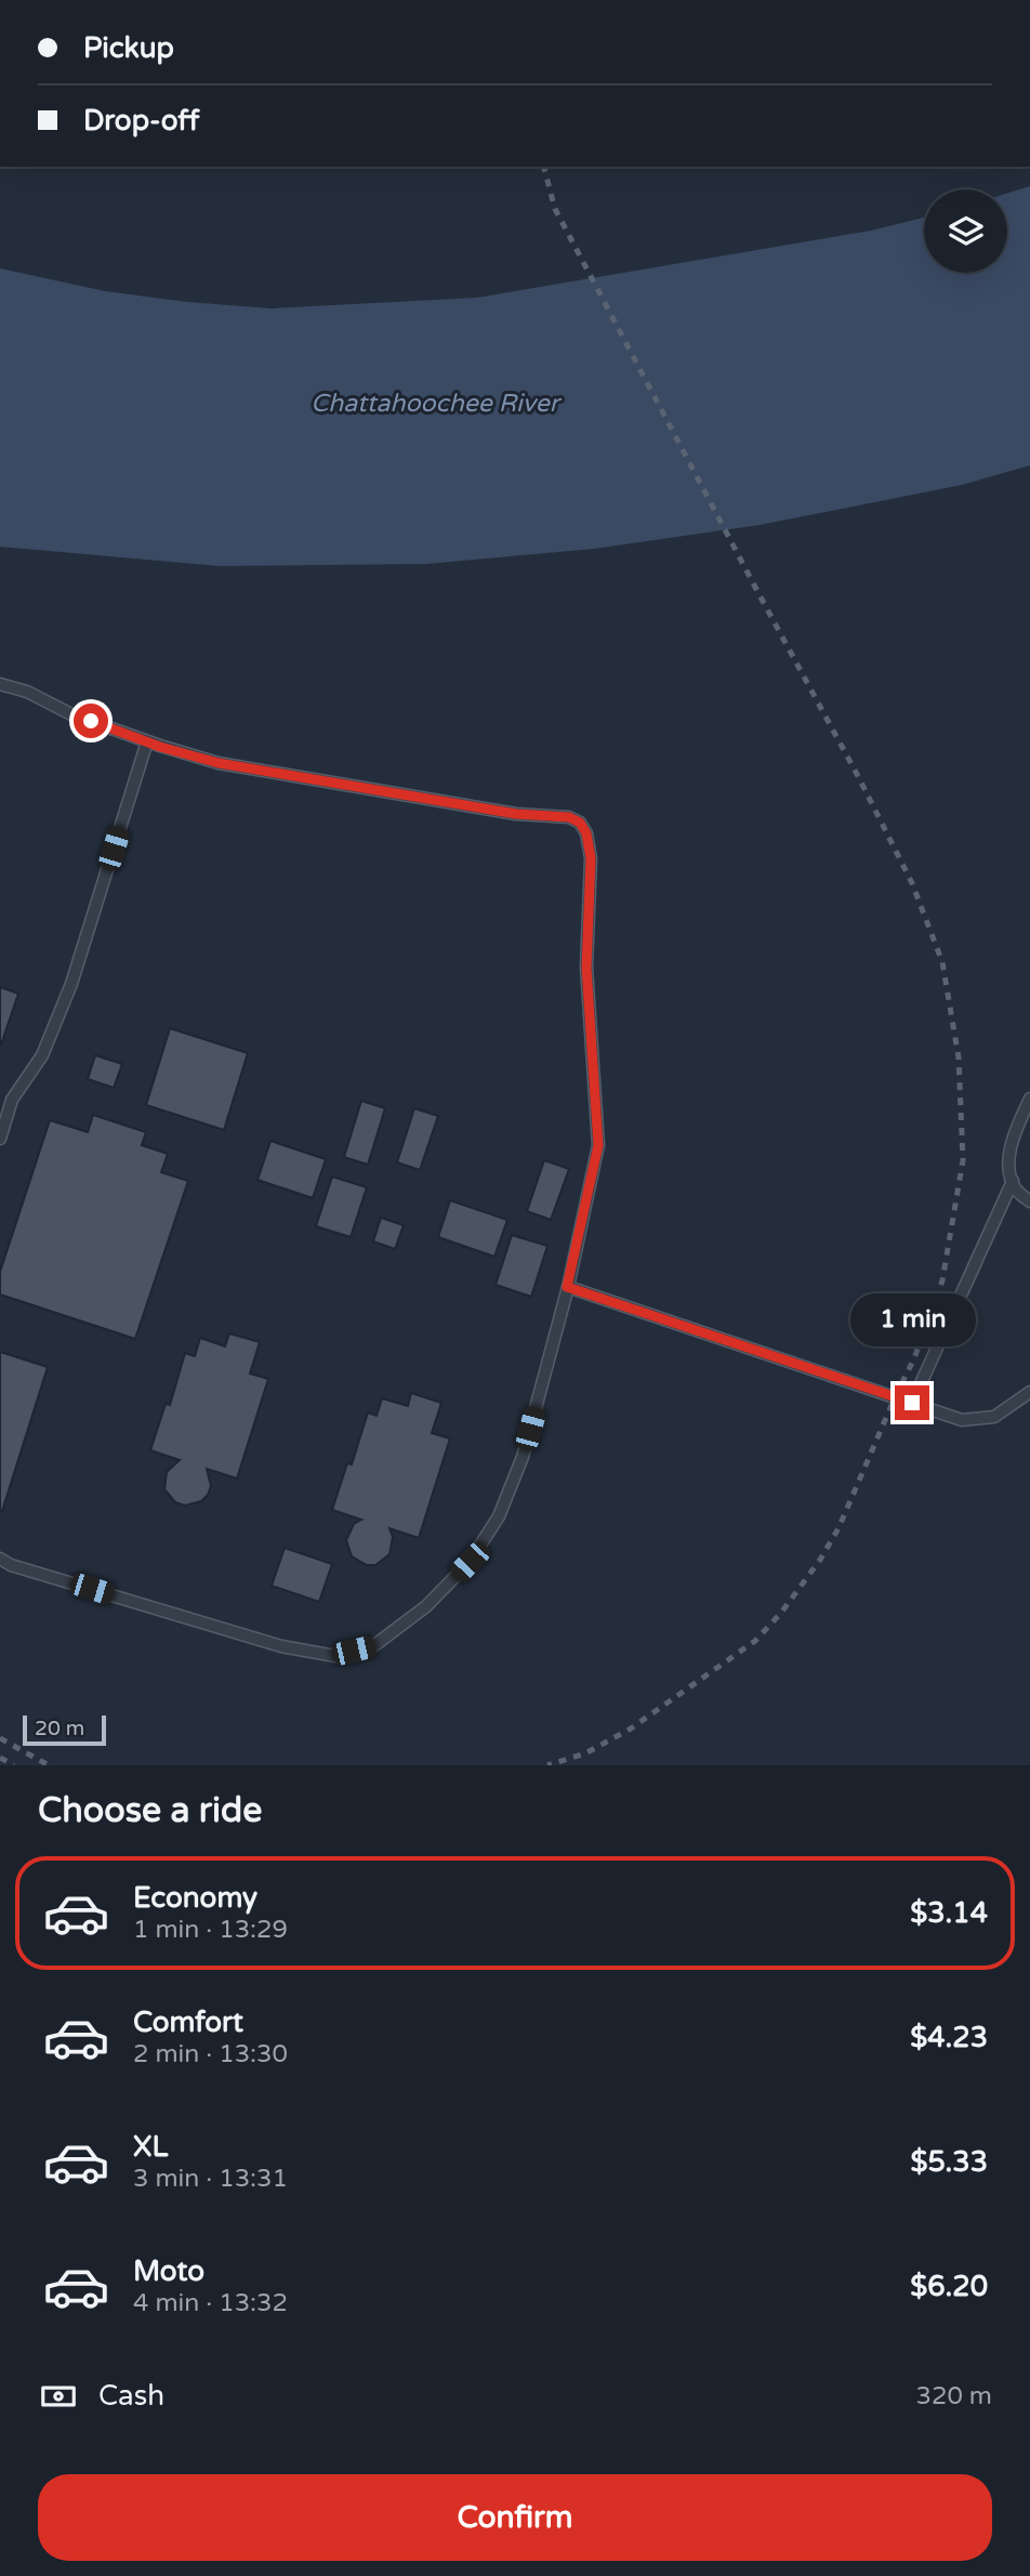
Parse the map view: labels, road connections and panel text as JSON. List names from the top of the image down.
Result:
{
  "water": ["Chattahoochee River"],
  "scale_bar": "20 m",
  "page": {
    "banner": ["Pickup", "Drop-off"],
    "bubble": "1 min",
    "scale": "20 m",
    "heading": "Choose a ride",
    "list": [
      {
        "name": "Economy",
        "note": "1 min · 13:29",
        "value": "$3.14"
      },
      {
        "name": "Comfort",
        "note": "2 min · 13:30",
        "value": "$4.23"
      },
      {
        "name": "XL",
        "note": "3 min · 13:31",
        "value": "$5.33"
      },
      {
        "name": "Moto",
        "note": "4 min · 13:32",
        "value": "$6.20"
      }
    ],
    "pay": ["Cash", "320 m"],
    "buttons": "Confirm"
  }
}
